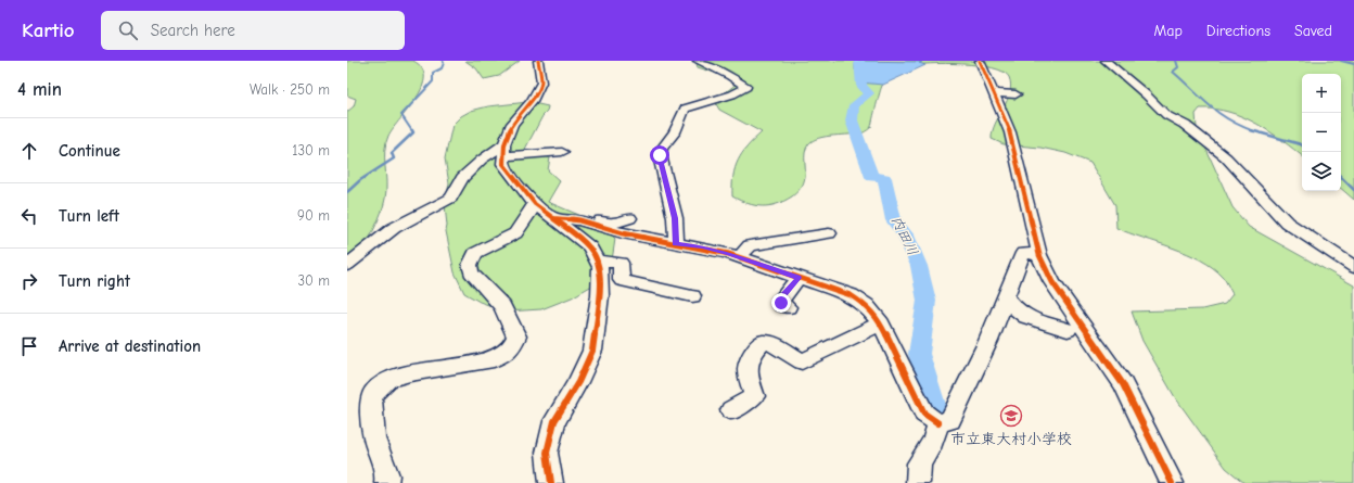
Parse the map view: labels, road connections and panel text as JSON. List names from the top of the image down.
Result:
{
  "water": ["内田川"],
  "places": {
    "school or university": ["市立東大村小学校"]
  },
  "page": {
    "header": "Kartio",
    "search": "Search here",
    "nav": ["Map", "Directions", "Saved"],
    "heading": ["4 min", "Walk · 250 m"],
    "map_buttons": ["+", "−"],
    "list": [
      ["Continue", "130 m"],
      ["Turn left", "90 m"],
      ["Turn right", "30 m"],
      "Arrive at destination"
    ]
  }
}
